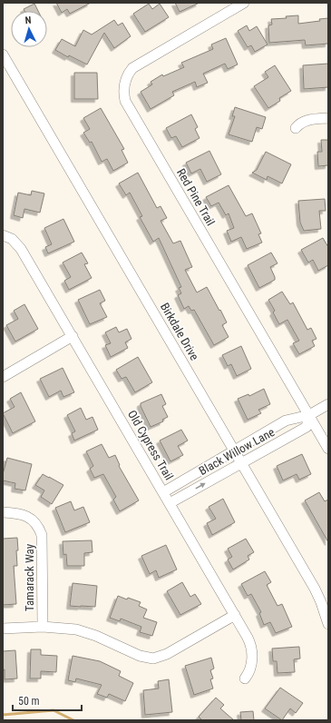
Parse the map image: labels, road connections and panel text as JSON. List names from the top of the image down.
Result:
{
  "streets": {
    "street": [
      "Red Pine Trail",
      "Birkdale Drive",
      "Old Cypress Trail",
      "Black Willow Lane",
      "Tamarack Way"
    ]
  },
  "crossings": [
    ["Red Pine Trail", "Black Willow Lane"],
    ["Birkdale Drive", "Black Willow Lane"],
    ["Old Cypress Trail", "Black Willow Lane"]
  ],
  "scale_bar": "50 m",
  "north": "top"
}
